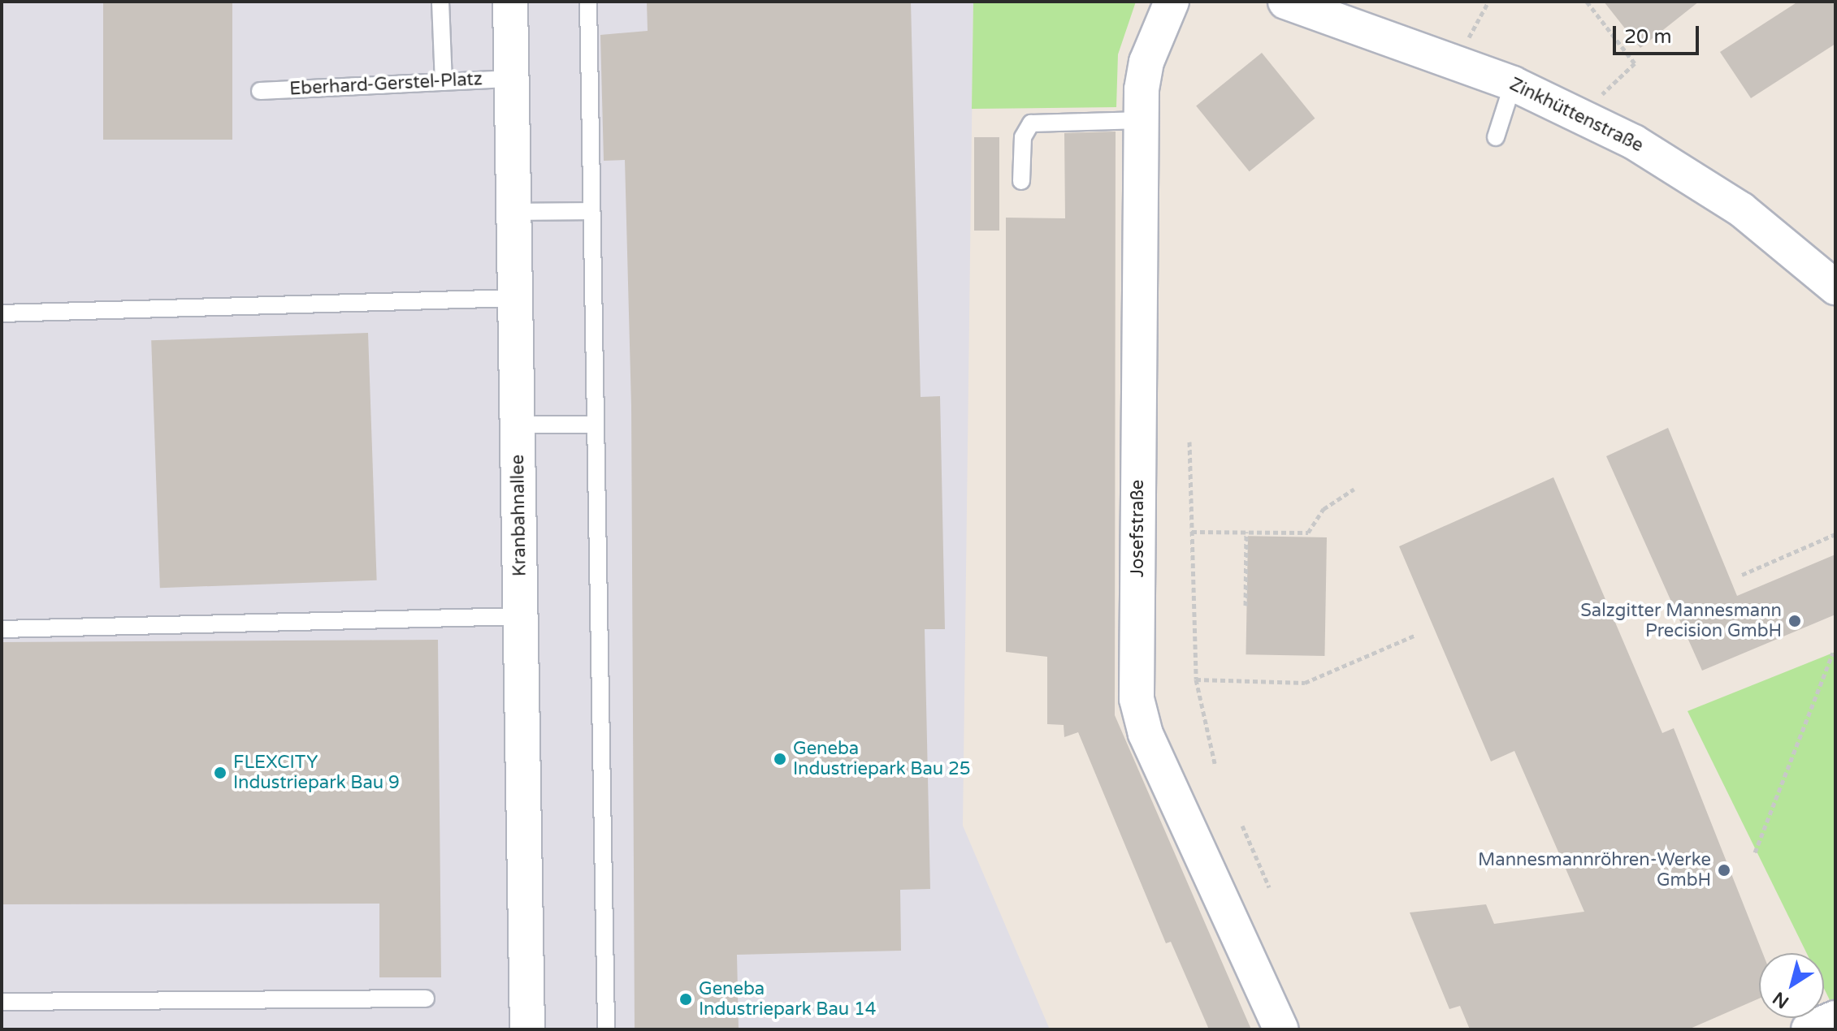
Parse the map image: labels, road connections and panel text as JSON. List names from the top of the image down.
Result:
{
  "streets": {
    "street": ["Zinkhüttenstraße", "Kranbahnallee", "Josefstraße"],
    "lane": ["Eberhard-Gerstel-Platz"]
  },
  "crossings": [
    ["Eberhard-Gerstel-Platz", "Kranbahnallee"]
  ],
  "places": [
    "Salzgitter Mannesmann Precision GmbH",
    "Geneba Industriepark Bau 25",
    "FLEXCITY Industriepark Bau 9",
    "Mannesmannröhren-Werke GmbH",
    "Geneba Industriepark Bau 14"
  ],
  "scale_bar": "20 m",
  "north": "bottom left"
}
